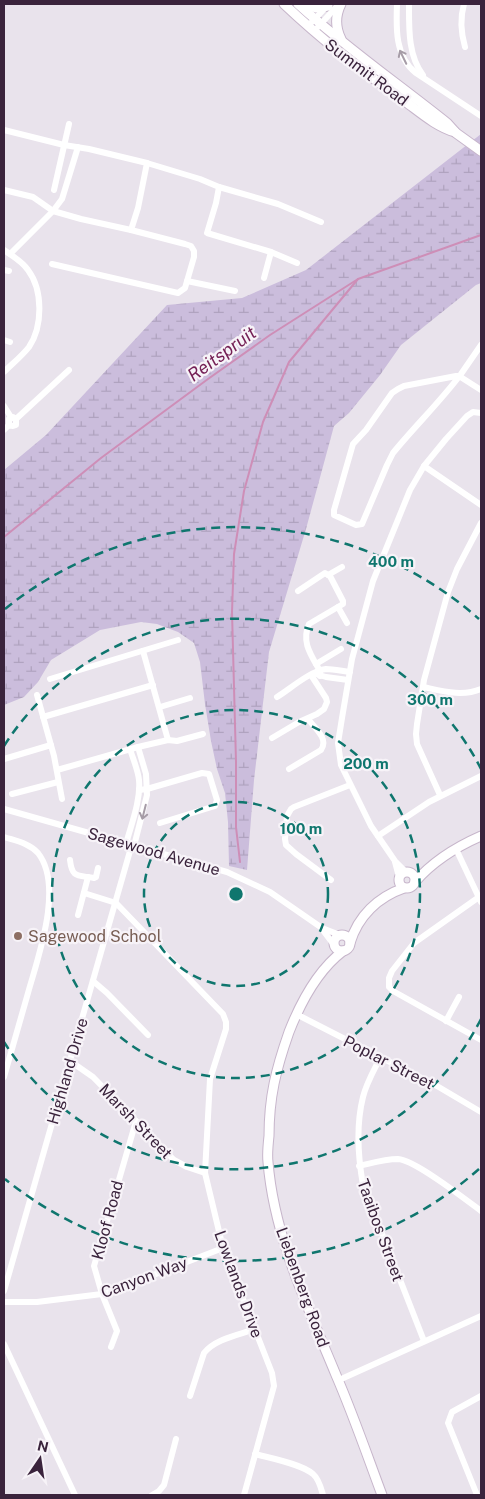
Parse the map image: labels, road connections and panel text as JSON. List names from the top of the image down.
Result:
{
  "streets": {
    "street": [
      "Summit Road",
      "Sagewood Avenue",
      "Poplar Street",
      "Highland Drive",
      "Marsh Street",
      "Kloof Road",
      "Taaibos Street",
      "Canyon Way",
      "Lowlands Drive",
      "Liebenberg Road"
    ]
  },
  "crossings": [
    ["Sagewood Avenue", "Highland Drive"],
    ["Sagewood Avenue", "Liebenberg Road"],
    ["Poplar Street", "Taaibos Street"],
    ["Poplar Street", "Liebenberg Road"],
    ["Highland Drive", "Marsh Street"],
    ["Highland Drive", "Lowlands Drive"],
    ["Marsh Street", "Kloof Road"],
    ["Marsh Street", "Lowlands Drive"],
    ["Kloof Road", "Canyon Way"],
    ["Canyon Way", "Lowlands Drive"]
  ],
  "water": ["Reitspruit"],
  "places": ["Sagewood School"],
  "north": "top",
  "rings": [
    "400 m",
    "300 m",
    "200 m",
    "100 m"
  ]
}
